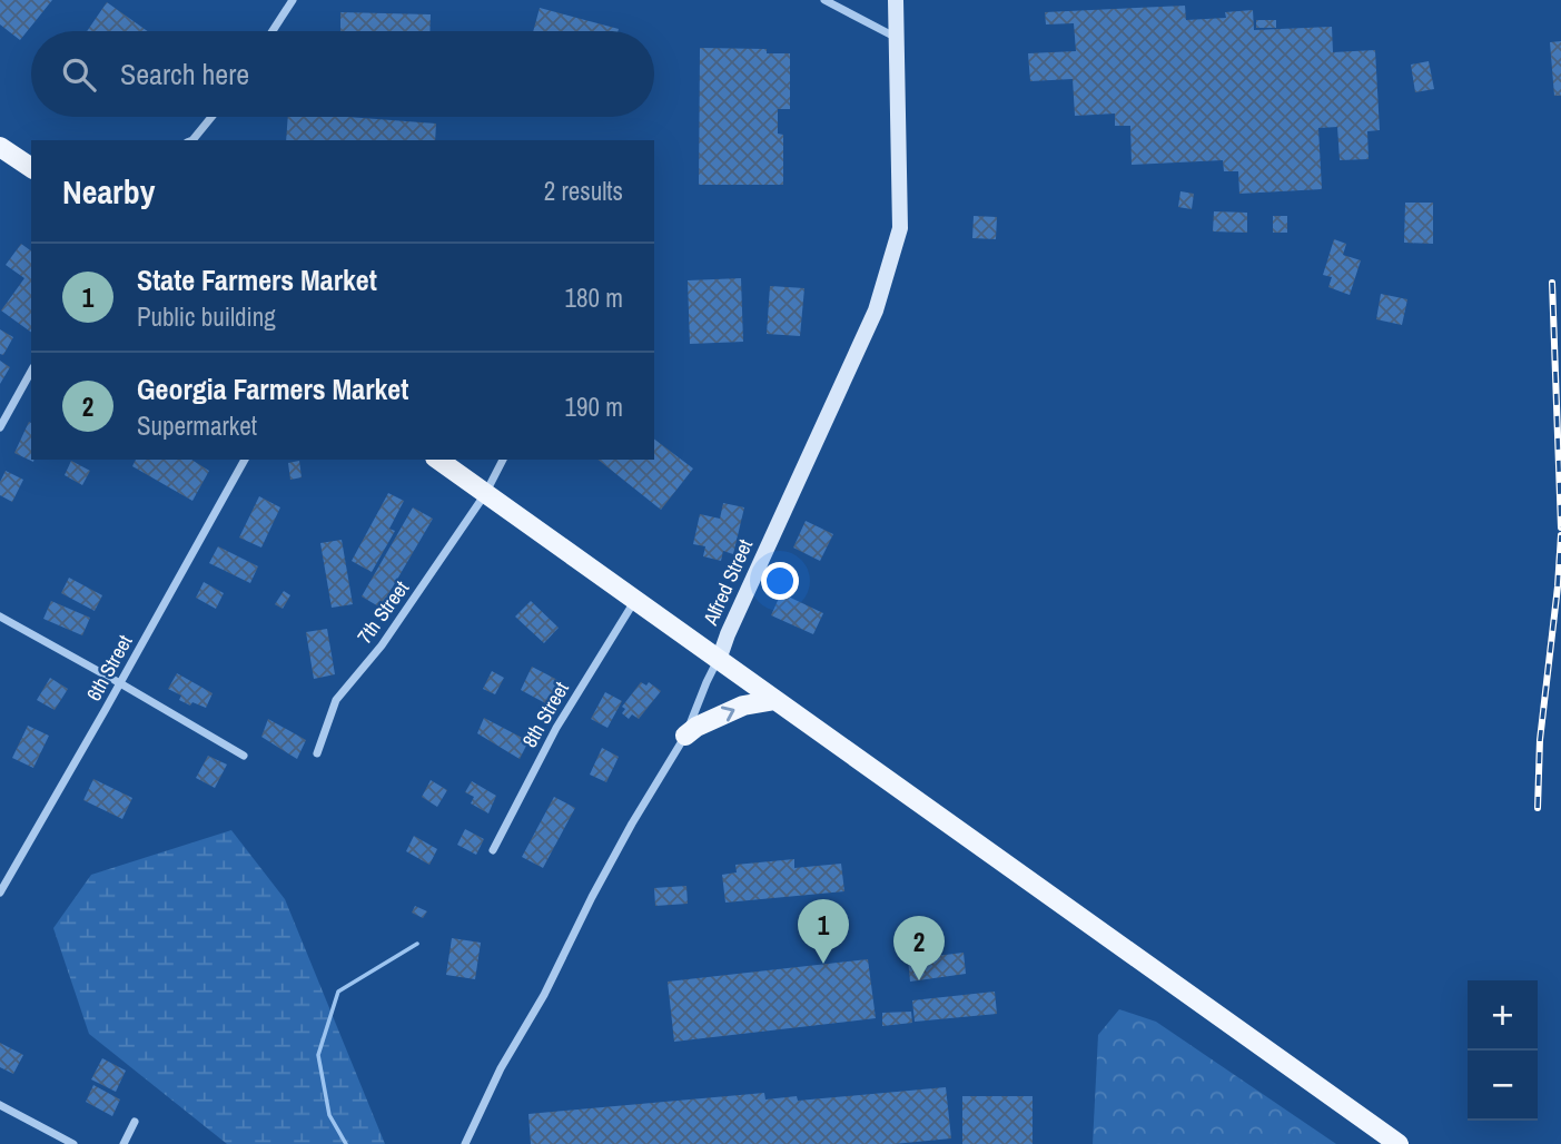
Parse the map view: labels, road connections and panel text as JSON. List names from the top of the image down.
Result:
{
  "streets": {
    "main road": ["Alfred Street"],
    "street": ["7th Street", "6th Street", "8th Street"]
  },
  "page": {
    "search": "Search here",
    "heading": ["Nearby", "2 results"],
    "list": [
      {
        "mark": "1",
        "name": "State Farmers Market",
        "note": "Public building",
        "value": "180 m"
      },
      {
        "mark": "2",
        "name": "Georgia Farmers Market",
        "note": "Supermarket",
        "value": "190 m"
      }
    ],
    "pins": ["1", "2"],
    "map_buttons": ["+", "−"]
  }
}
